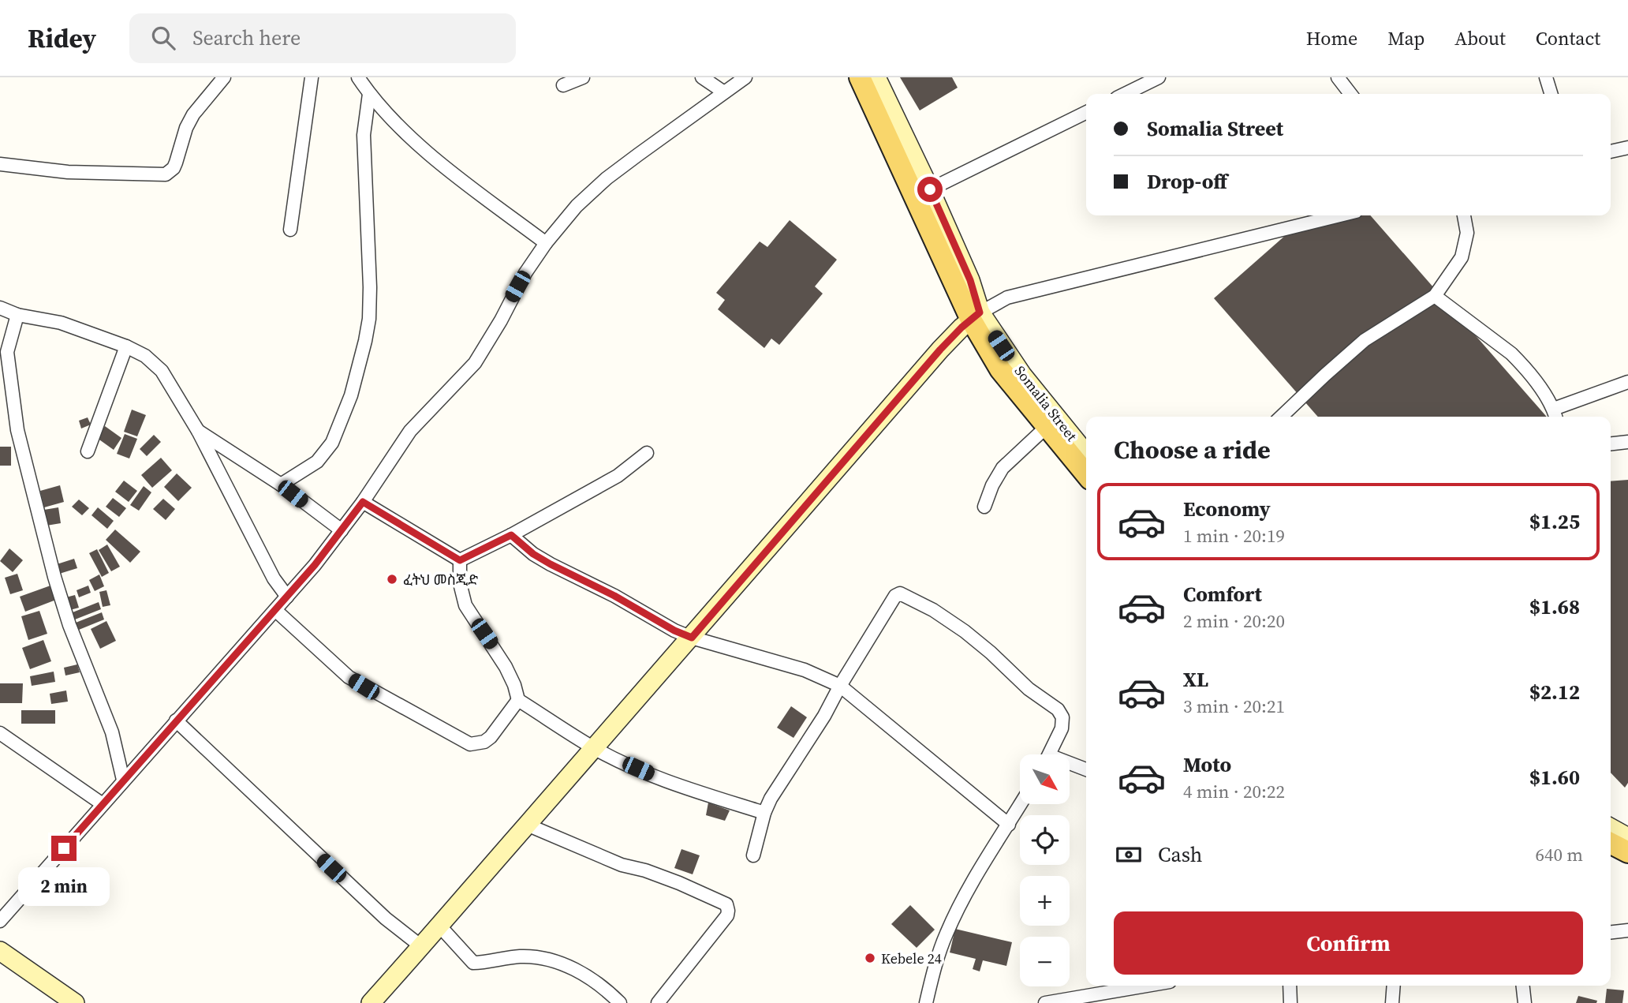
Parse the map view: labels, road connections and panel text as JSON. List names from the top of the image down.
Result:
{
  "streets": {
    "main road": ["Somalia Street"]
  },
  "places": ["ፈትህ መስጂድ", "Kebele 24"],
  "north": "bottom right",
  "page": {
    "header": "Ridey",
    "search": "Search here",
    "nav": [
      "Home",
      "Map",
      "About",
      "Contact"
    ],
    "banner": ["Somalia Street", "Drop-off"],
    "heading": "Choose a ride",
    "list": [
      {
        "name": "Economy",
        "note": "1 min · 20:19",
        "value": "$1.25"
      },
      {
        "name": "Comfort",
        "note": "2 min · 20:20",
        "value": "$1.68"
      },
      {
        "name": "XL",
        "note": "3 min · 20:21",
        "value": "$2.12"
      },
      {
        "name": "Moto",
        "note": "4 min · 20:22",
        "value": "$1.60"
      }
    ],
    "map_buttons": ["+", "−"],
    "pay": ["Cash", "640 m"],
    "bubble": "2 min",
    "buttons": "Confirm"
  }
}
